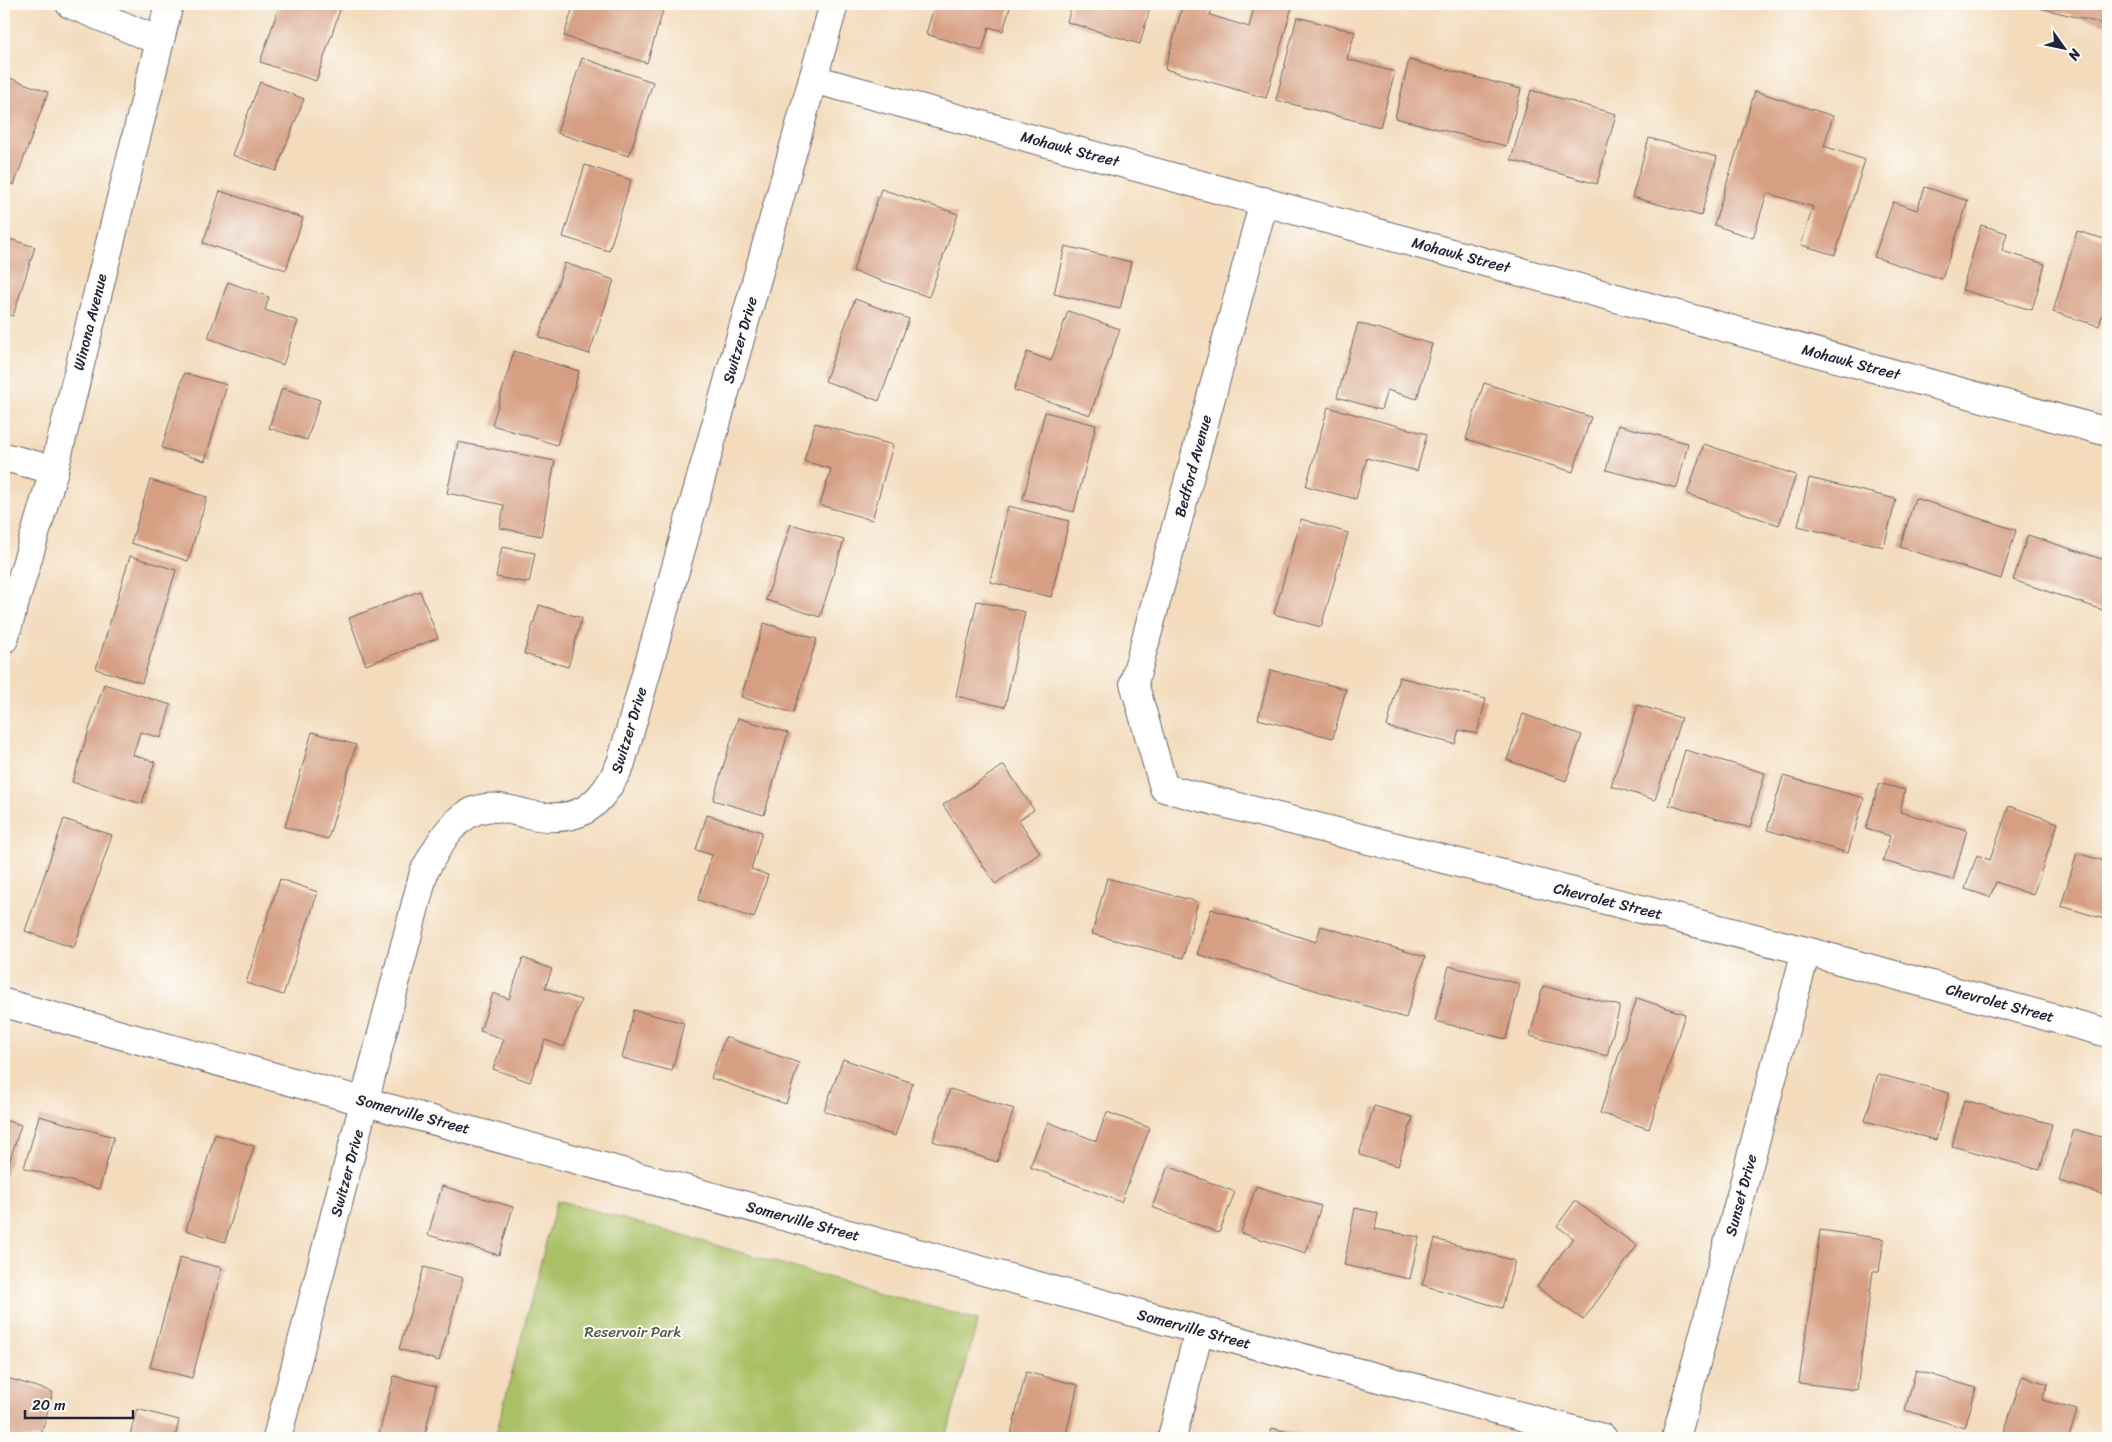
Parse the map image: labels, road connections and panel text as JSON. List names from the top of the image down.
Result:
{
  "streets": {
    "street": [
      "Mohawk Street",
      "Winona Avenue",
      "Switzer Drive",
      "Bedford Avenue",
      "Chevrolet Street",
      "Somerville Street",
      "Sunset Drive"
    ]
  },
  "crossings": [
    ["Mohawk Street", "Switzer Drive"],
    ["Mohawk Street", "Bedford Avenue"],
    ["Switzer Drive", "Somerville Street"],
    ["Bedford Avenue", "Chevrolet Street"],
    ["Chevrolet Street", "Sunset Drive"]
  ],
  "parks": ["Reservoir Park"],
  "scale_bar": "20 m",
  "north": "bottom right"
}
